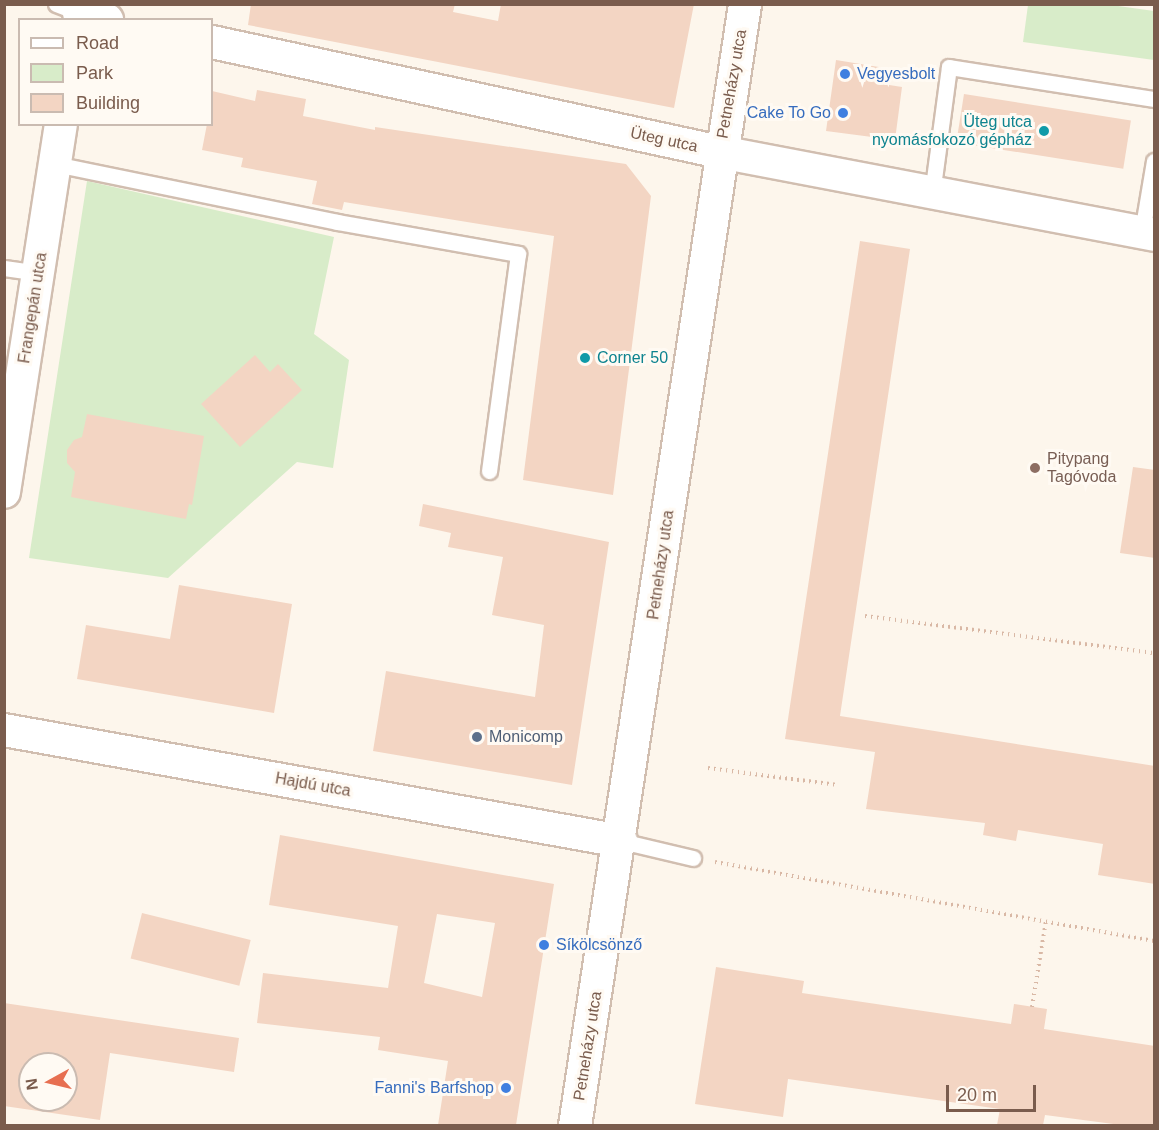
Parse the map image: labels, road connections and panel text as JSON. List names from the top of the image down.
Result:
{
  "streets": {
    "street": [
      "Petneházy utca",
      "Üteg utca",
      "Frangepán utca",
      "Hajdú utca"
    ]
  },
  "crossings": [
    ["Petneházy utca", "Üteg utca"],
    ["Petneházy utca", "Hajdú utca"]
  ],
  "places": [
    "Vegyesbolt",
    "Cake To Go",
    "Üteg utca nyomásfokozó gépház",
    "Corner 50",
    "Pitypang Tagóvoda",
    "Monicomp",
    "Síkölcsönző",
    "Fanni's Barfshop"
  ],
  "legend": ["Road", "Park", "Building"],
  "scale_bar": "20 m",
  "north": "left"
}
